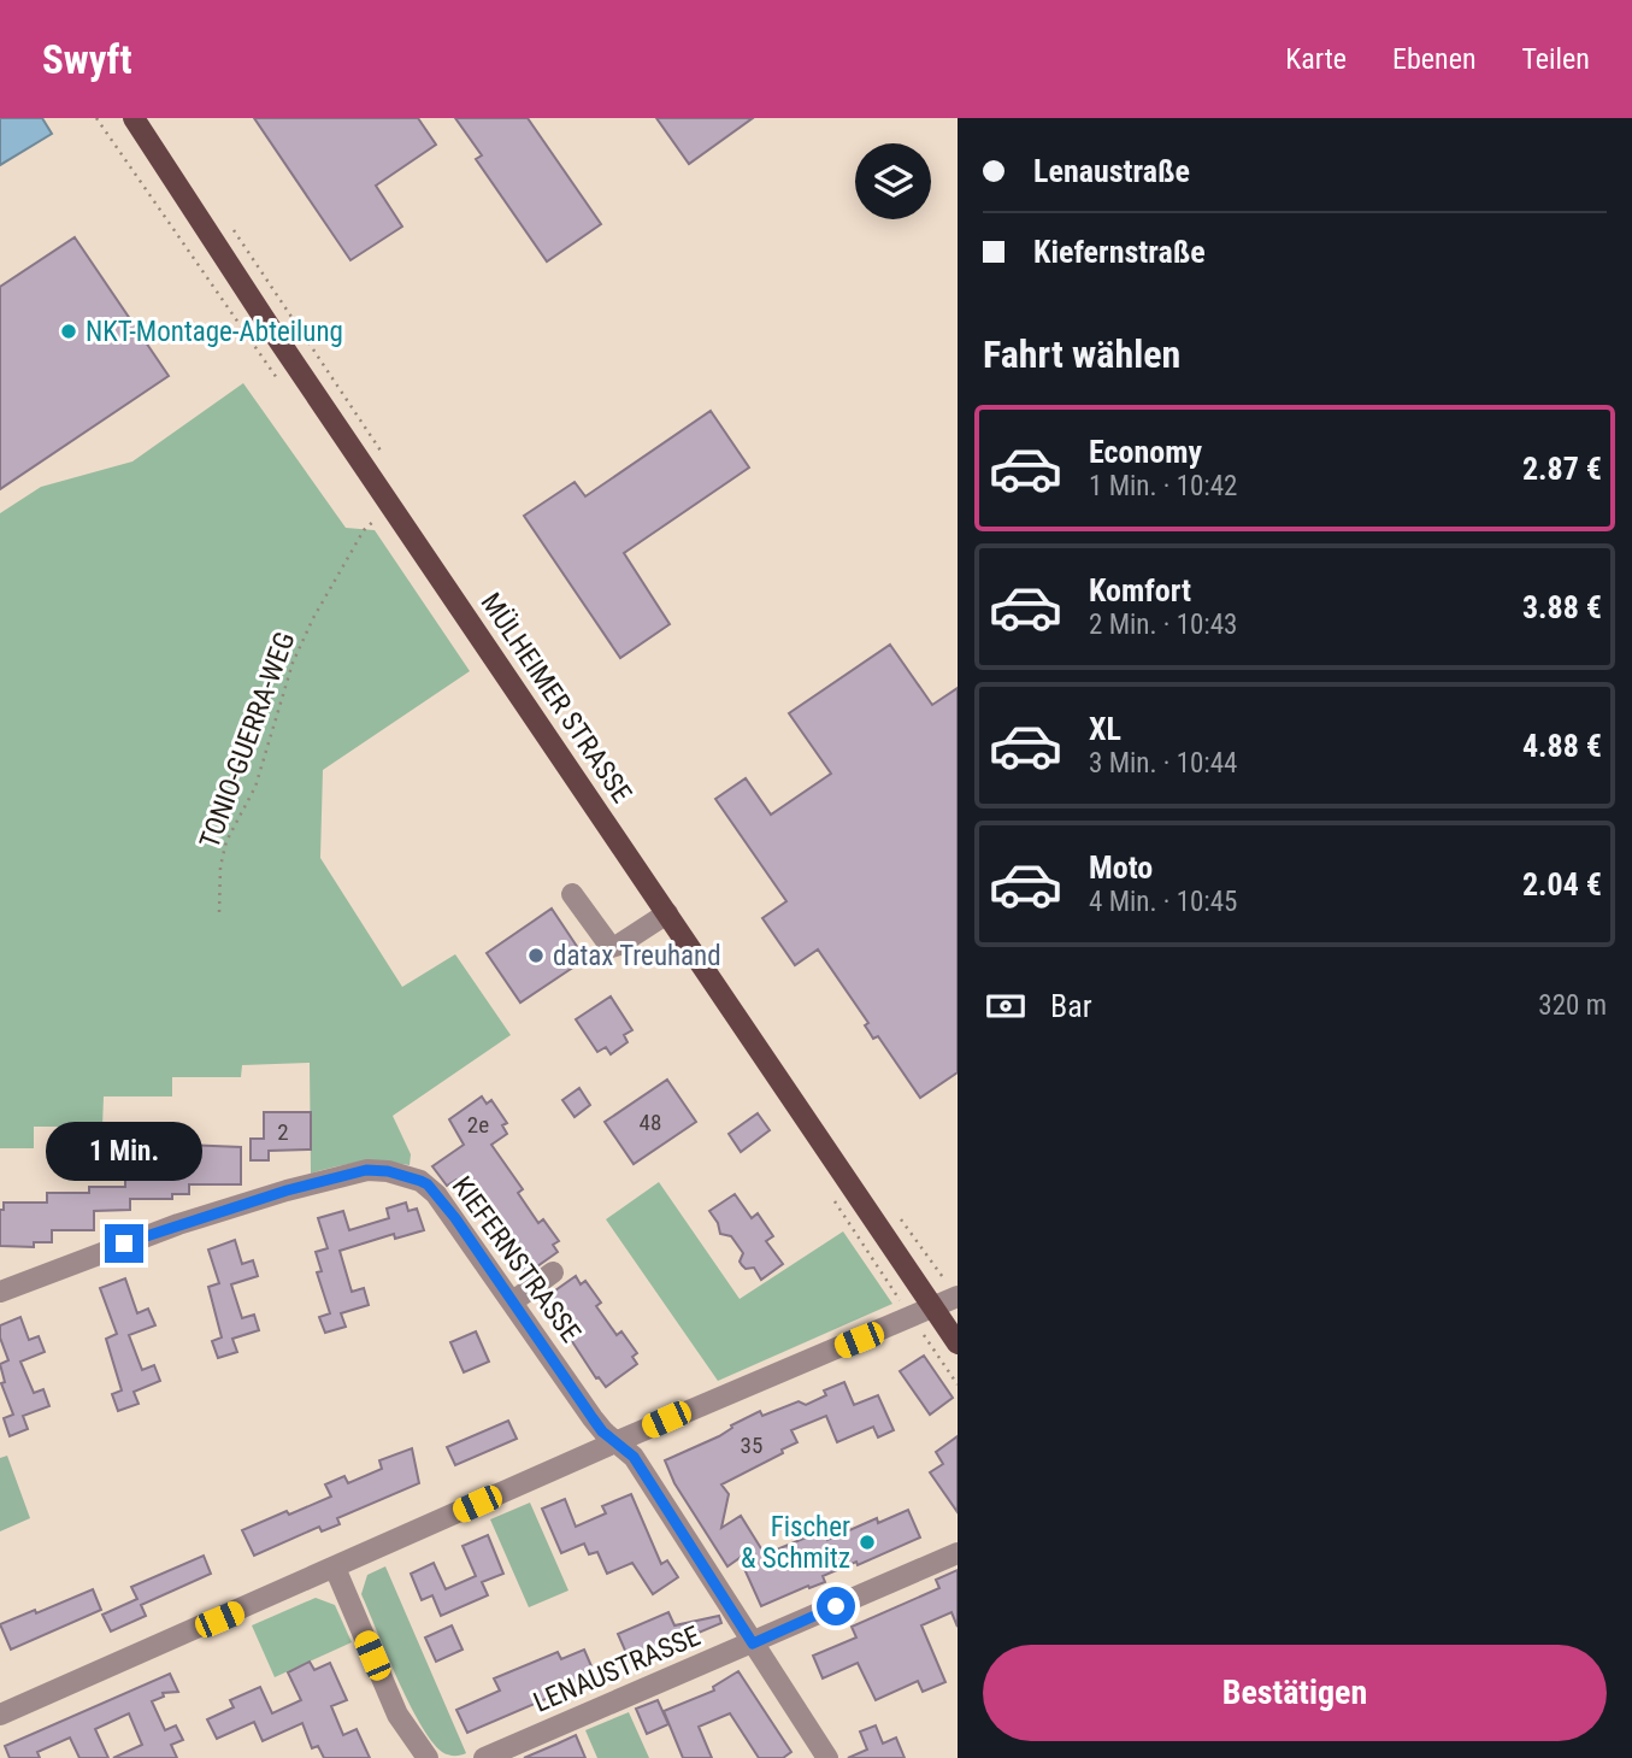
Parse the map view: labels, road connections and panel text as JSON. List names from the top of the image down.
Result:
{
  "streets": {
    "main road": ["MÜLHEIMER STRASSE"],
    "street": ["KIEFERNSTRASSE", "LENAUSTRASSE"],
    "path": ["TONIO-GUERRA-WEG"]
  },
  "crossings": [
    ["MÜLHEIMER STRASSE", "TONIO-GUERRA-WEG"],
    ["KIEFERNSTRASSE", "LENAUSTRASSE"]
  ],
  "places": ["NKT-Montage-Abteilung", "datax Treuhand", "Fischer & Schmitz"],
  "house_numbers": [
    "48",
    "2e",
    "2",
    "35"
  ],
  "page": {
    "header": "Swyft",
    "nav": ["Karte", "Ebenen", "Teilen"],
    "banner": ["Lenaustraße", "Kiefernstraße"],
    "heading": "Fahrt wählen",
    "list": [
      {
        "name": "Economy",
        "note": "1 Min. · 10:42",
        "value": "2.87 €"
      },
      {
        "name": "Komfort",
        "note": "2 Min. · 10:43",
        "value": "3.88 €"
      },
      {
        "name": "XL",
        "note": "3 Min. · 10:44",
        "value": "4.88 €"
      },
      {
        "name": "Moto",
        "note": "4 Min. · 10:45",
        "value": "2.04 €"
      }
    ],
    "pay": ["Bar", "320 m"],
    "bubble": "1 Min.",
    "buttons": "Bestätigen"
  }
}
